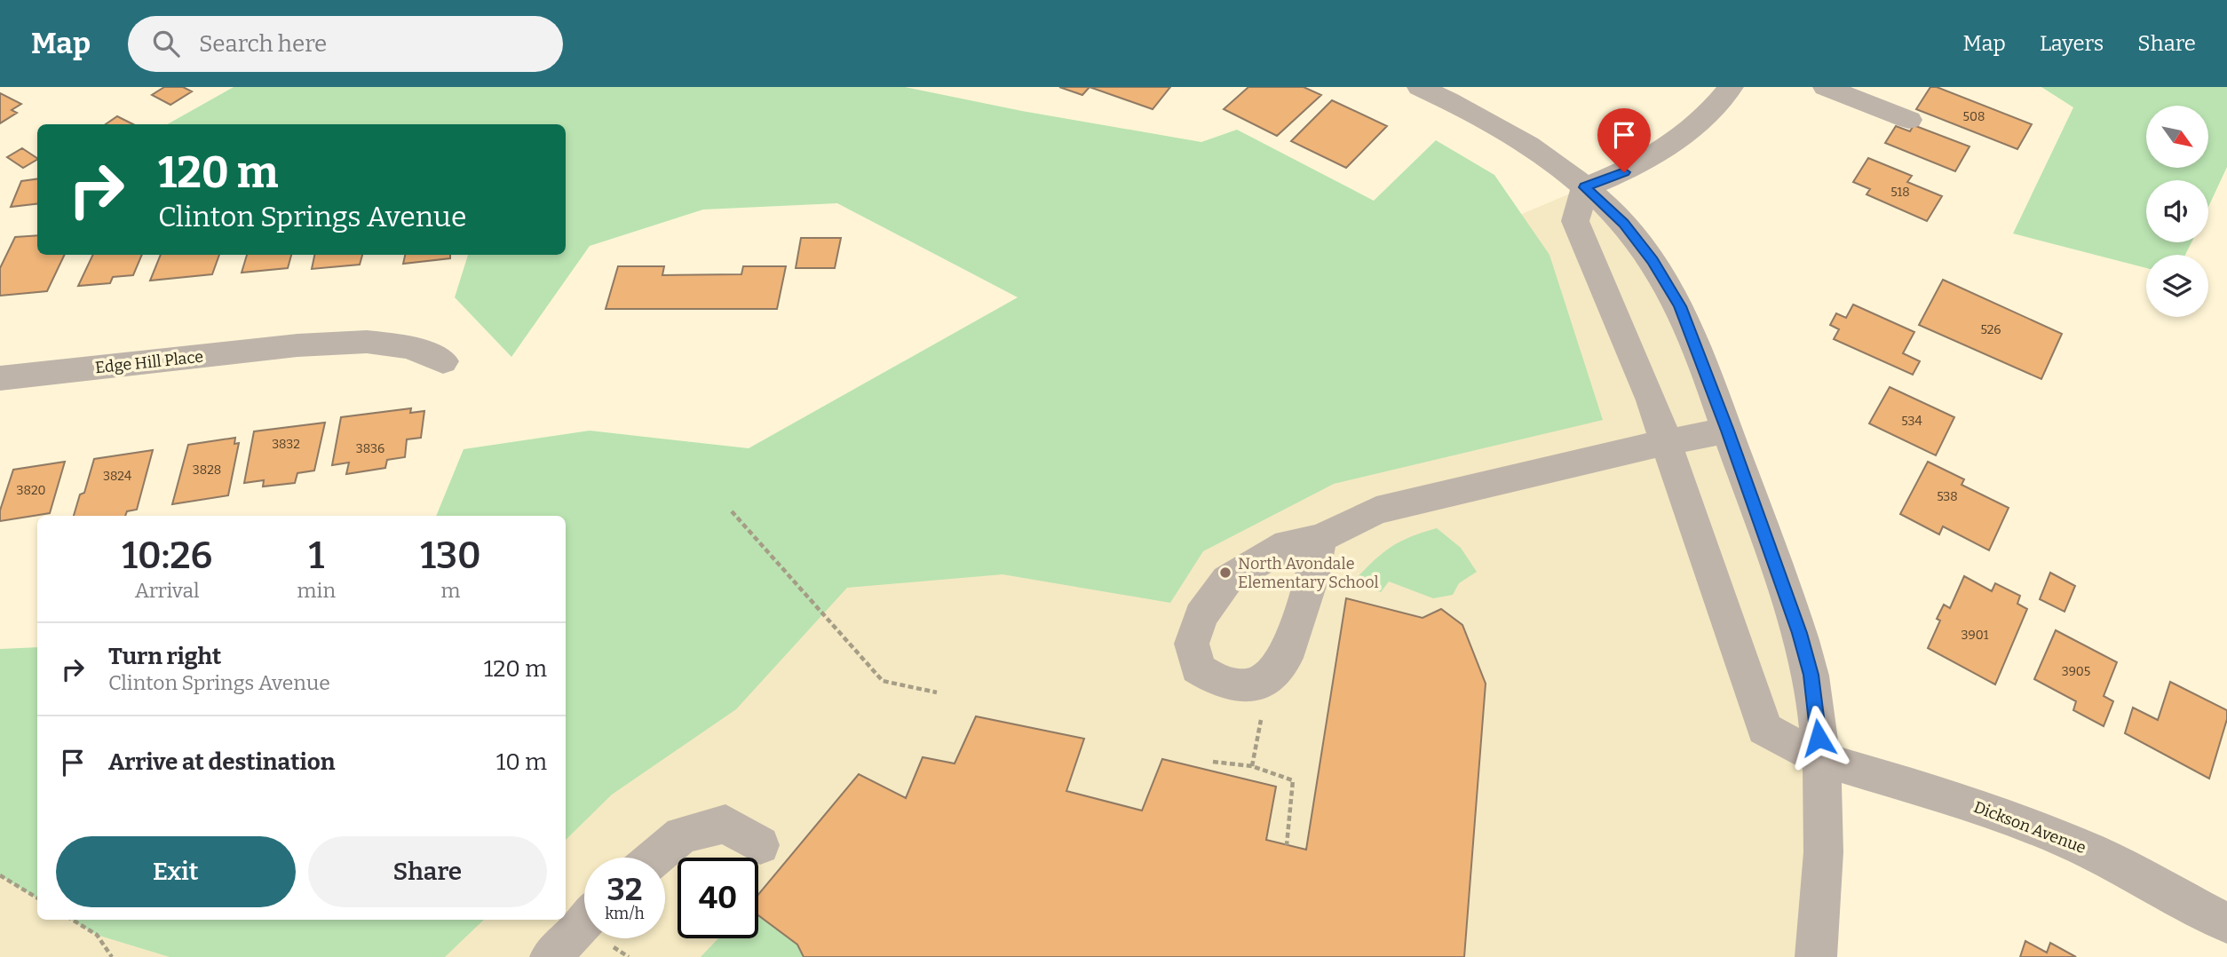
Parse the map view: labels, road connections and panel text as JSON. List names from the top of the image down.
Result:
{
  "streets": {
    "street": ["Edge Hill Place", "Dickson Avenue"]
  },
  "places": ["North Avondale Elementary School"],
  "house_numbers": [
    "508",
    "518",
    "526",
    "534",
    "3832",
    "3836",
    "3828",
    "3824",
    "3820",
    "538",
    "3901",
    "3905"
  ],
  "north": "bottom right",
  "page": {
    "header": "Map",
    "search": "Search here",
    "nav": ["Map", "Layers", "Share"],
    "turn": ["120 m", "Clinton Springs Avenue"],
    "eta": [
      "10:26",
      "Arrival",
      "1",
      "min",
      "130",
      "m"
    ],
    "list": [
      {
        "name": "Turn right",
        "note": "Clinton Springs Avenue",
        "value": "120 m"
      },
      {
        "name": "Arrive at destination",
        "value": "10 m"
      }
    ],
    "buttons": ["Exit", "Share"],
    "speed": "32 km/h",
    "limit": "40"
  }
}
